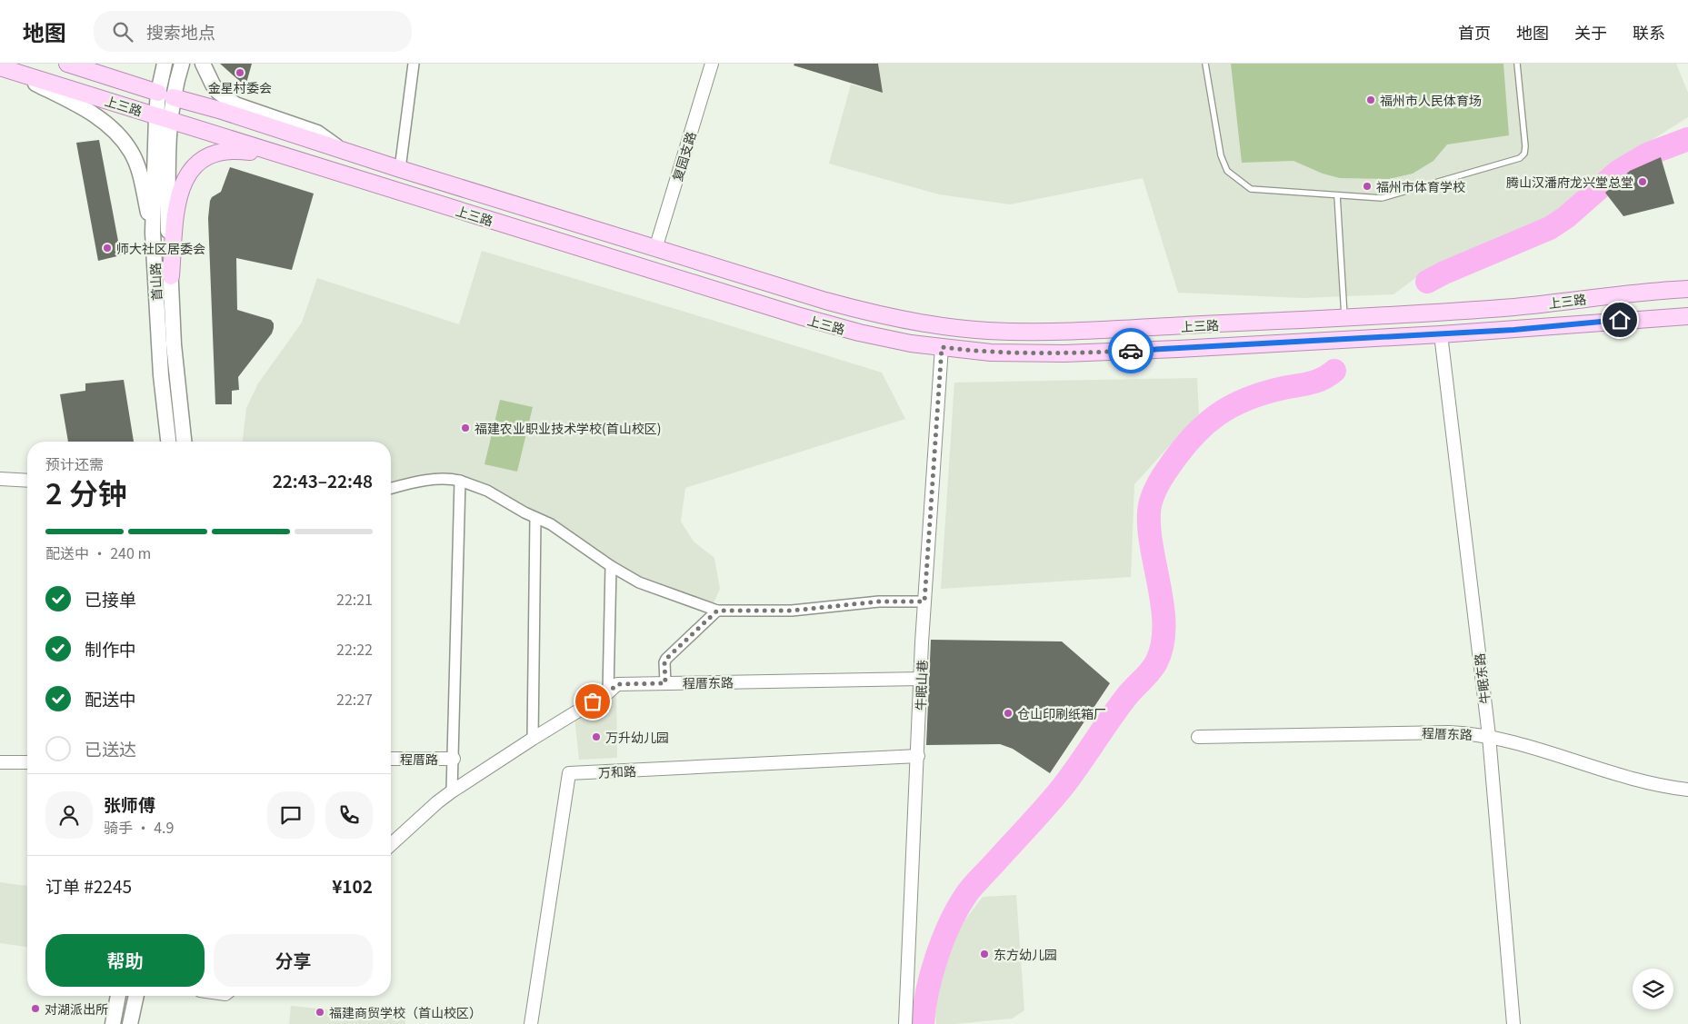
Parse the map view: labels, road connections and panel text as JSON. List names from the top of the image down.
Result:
{
  "streets": {
    "main road": ["上三路", "首山路"],
    "street": [
      "复园支路",
      "牛眠东路",
      "程厝东路",
      "牛眠山巷",
      "程厝路",
      "万和路"
    ]
  },
  "crossings": [
    ["上三路", "复园支路"],
    ["上三路", "首山路"],
    ["上三路", "牛眠东路"],
    ["上三路", "牛眠山巷"],
    ["牛眠东路", "程厝东路"],
    ["程厝东路", "牛眠山巷"],
    ["牛眠山巷", "万和路"]
  ],
  "places": [
    "金星村委会",
    "福州市人民体育场",
    "腾山汉潘府龙兴堂总堂",
    "福州市体育学校",
    "师大社区居委会",
    "福建农业职业技术学校(首山校区)",
    "仓山印刷纸箱厂",
    "万升幼儿园",
    "东方幼儿园",
    "对湖派出所",
    "福建商贸学校（首山校区）"
  ],
  "page": {
    "header": "地图",
    "search": "搜索地点",
    "nav": [
      "首页",
      "地图",
      "关于",
      "联系"
    ],
    "heading": ["2 分钟", "预计还需", "22:43–22:48"],
    "panel": [
      "张师傅",
      "骑手 · 4.9",
      "订单 #2245",
      "¥102"
    ],
    "bar": "配送中 · 240 m",
    "list": [
      ["已接单", "22:21"],
      ["制作中", "22:22"],
      ["配送中", "22:27"],
      "已送达"
    ],
    "buttons": ["帮助", "分享"]
  }
}
